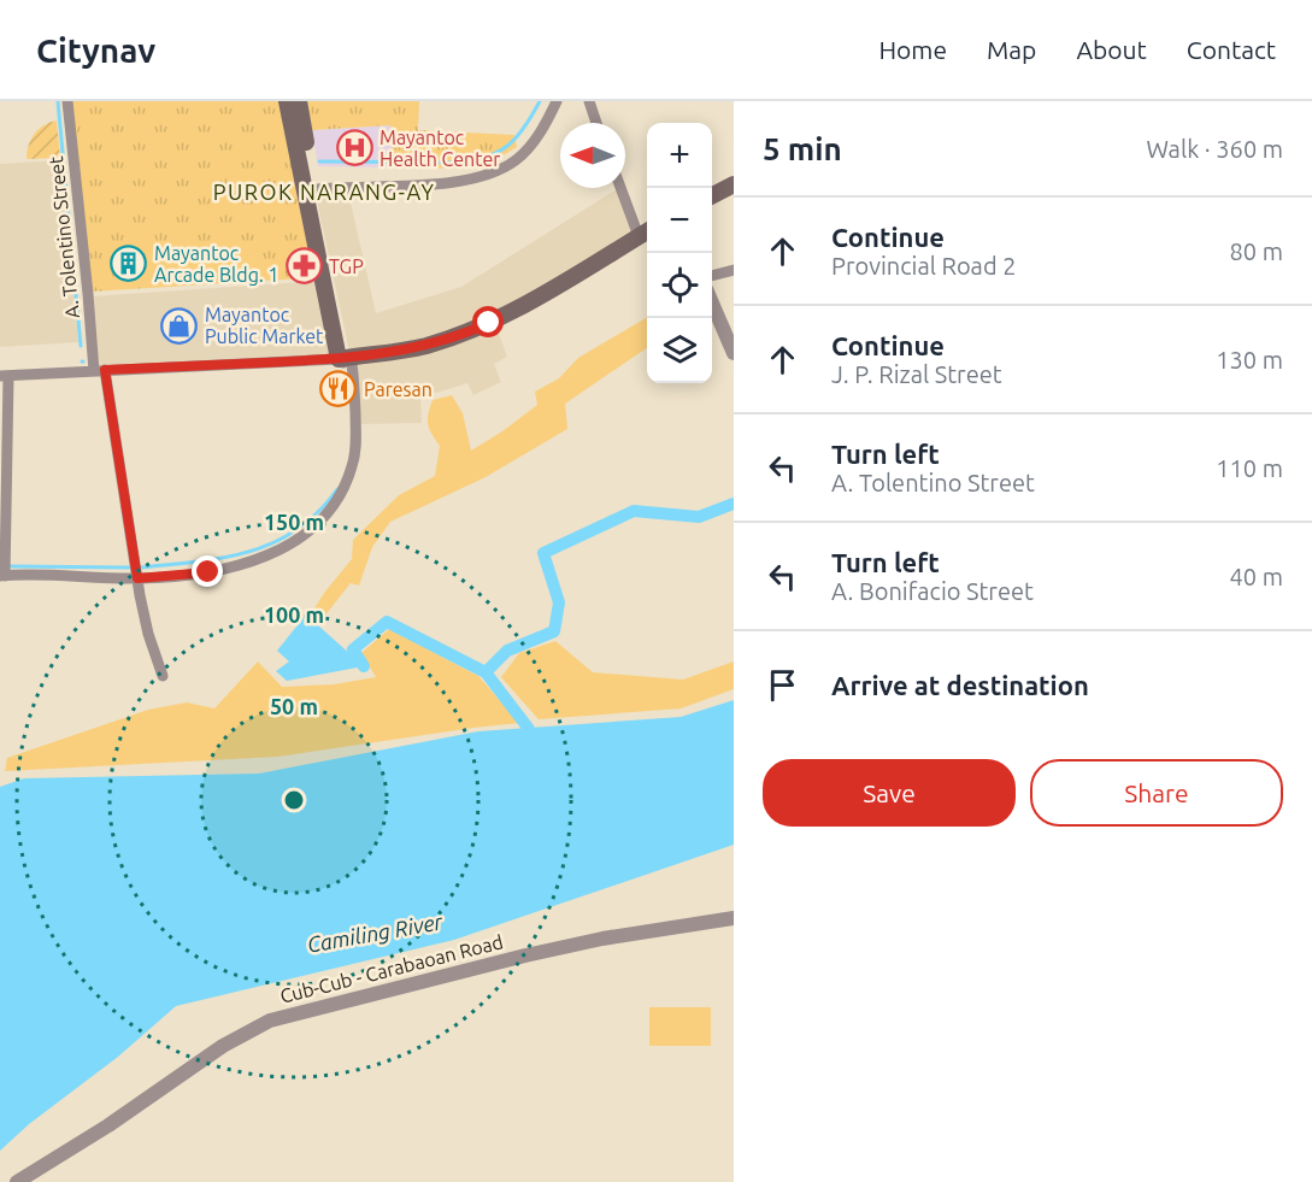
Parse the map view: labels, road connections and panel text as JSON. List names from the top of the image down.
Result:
{
  "streets": {
    "street": ["A. Tolentino Street", "Cub-Cub - Carabaoan Road"]
  },
  "districts": ["PUROK NARANG-AY"],
  "water": ["Camiling River"],
  "places": {
    "hospital": ["Mayantoc Health Center"],
    "building": ["Mayantoc Arcade Bldg. 1"],
    "pharmacy": ["TGP"],
    "shop": ["Mayantoc Public Market"],
    "restaurant": ["Paresan"]
  },
  "north": "left",
  "page": {
    "header": "Citynav",
    "nav": [
      "Home",
      "Map",
      "About",
      "Contact"
    ],
    "heading": ["5 min", "Walk · 360 m"],
    "map_buttons": ["+", "−"],
    "list": [
      ["Continue", "Provincial Road 2", "80 m"],
      ["Continue", "J. P. Rizal Street", "130 m"],
      ["Turn left", "A. Tolentino Street", "110 m"],
      ["Turn left", "A. Bonifacio Street", "40 m"],
      "Arrive at destination"
    ],
    "buttons": ["Save", "Share"]
  },
  "rings": ["150 m", "100 m", "50 m"]
}
